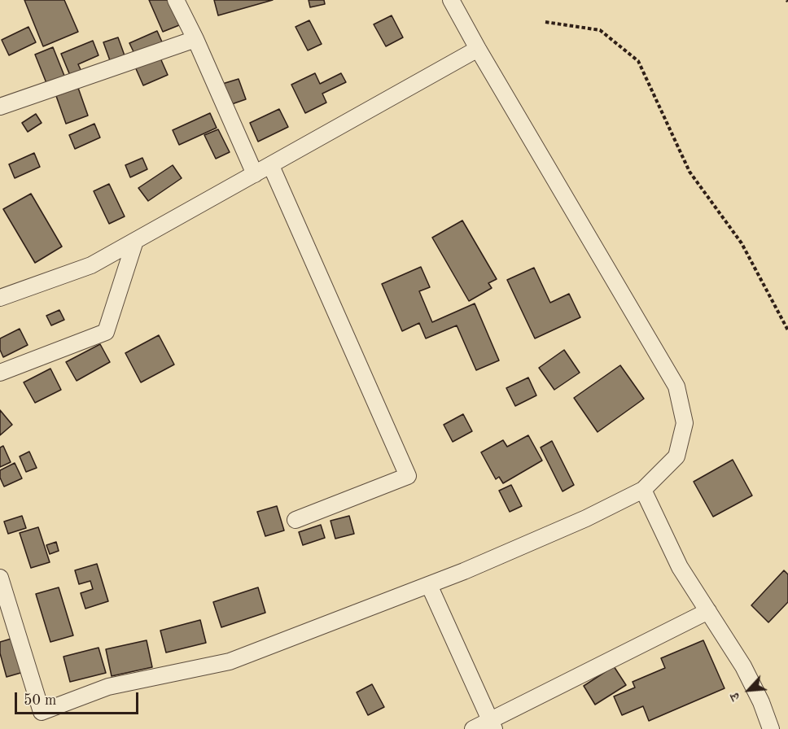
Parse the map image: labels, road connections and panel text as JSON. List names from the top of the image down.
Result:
{
  "scale_bar": "50 m",
  "north": "bottom left"
}
